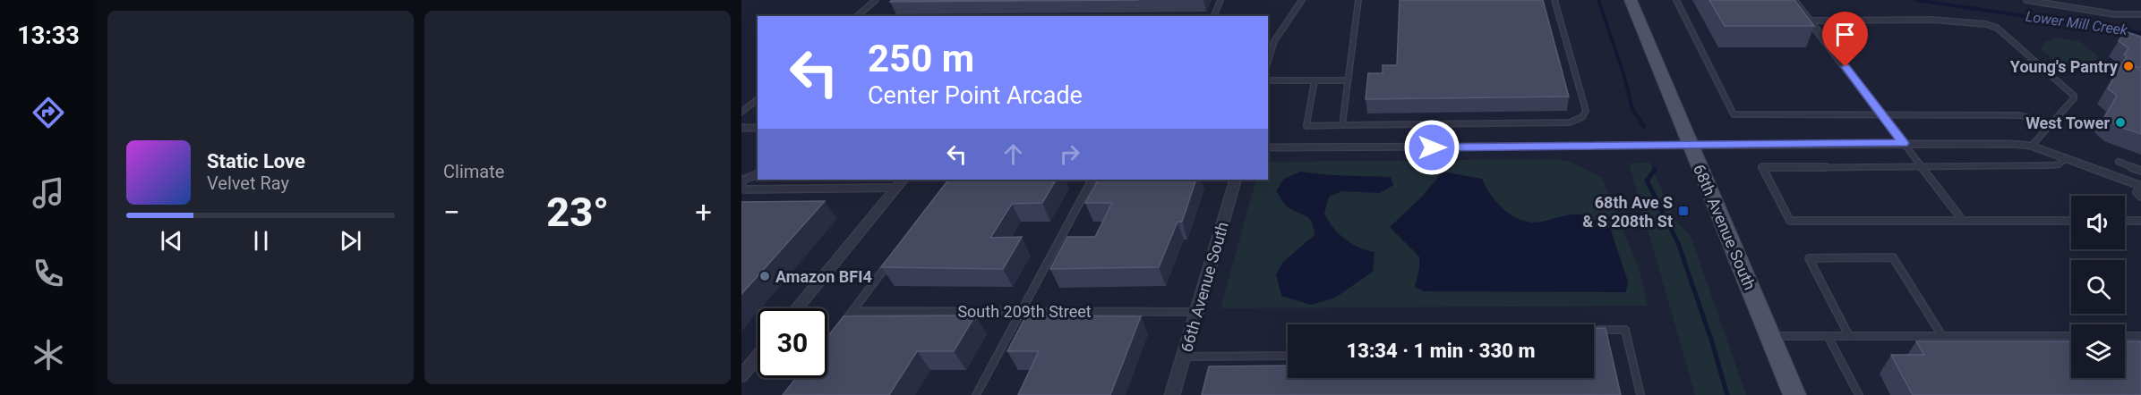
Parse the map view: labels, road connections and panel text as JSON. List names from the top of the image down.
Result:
{
  "streets": {
    "main road": ["68th Avenue South"],
    "street": ["66th Avenue South"],
    "lane": ["South 209th Street"]
  },
  "crossings": [
    ["66th Avenue South", "South 209th Street"]
  ],
  "water": ["Lower Mill Creek"],
  "places": {
    "other": ["Young's Pantry", "West Tower", "Amazon BFI4"],
    "transit": ["68th Ave S & S 208th St"]
  },
  "page": {
    "tabs": "13:33",
    "tile": "Climate",
    "turn": ["250 m", "Center Point Arcade"],
    "song": ["Static Love", "Velvet Ray"],
    "heat": ["−", "23°", "+"],
    "limit": "30",
    "trip": "13:34 · 1 min · 330 m"
  }
}
